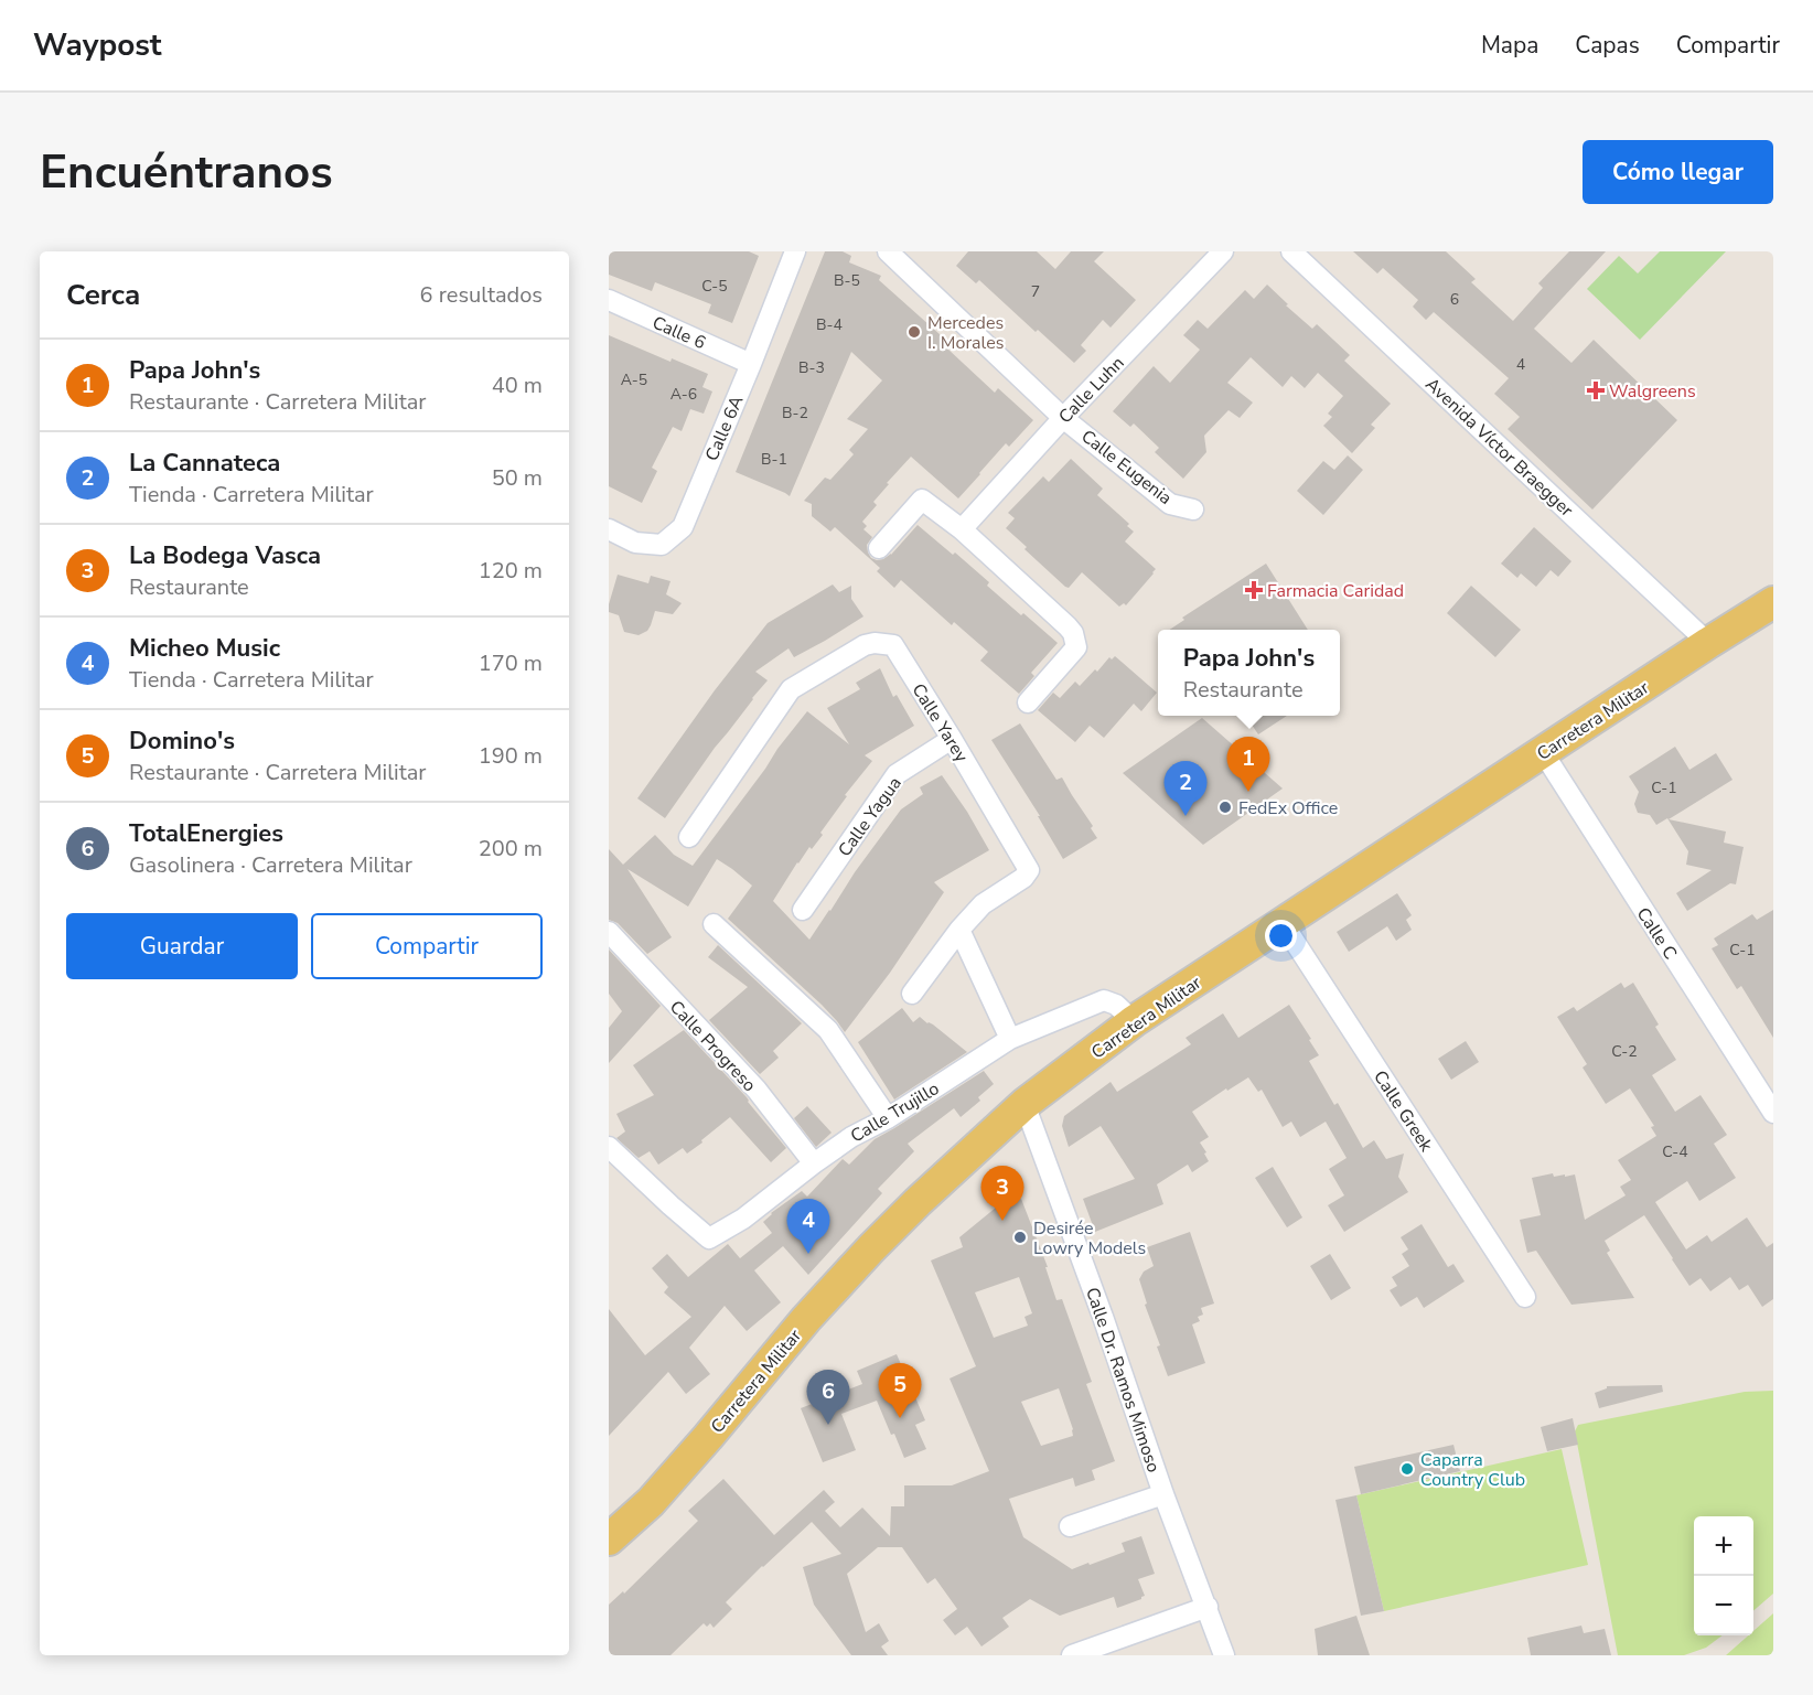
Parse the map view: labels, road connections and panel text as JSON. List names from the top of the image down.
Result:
{
  "streets": {
    "main road": ["Carretera Militar"],
    "street": [
      "Calle 6",
      "Calle Luhn",
      "Calle 6A",
      "Avenida Víctor Braegger",
      "Calle Eugenia",
      "Calle Yarey",
      "Calle Yagua",
      "Calle C",
      "Calle Progreso",
      "Calle Greek",
      "Calle Trujillo",
      "Calle Dr. Ramos Mimoso"
    ]
  },
  "crossings": [
    ["Calle 6", "Calle 6A"],
    ["Calle Luhn", "Calle Eugenia"],
    ["Avenida Víctor Braegger", "Carretera Militar"],
    ["Carretera Militar", "Calle C"],
    ["Carretera Militar", "Calle Greek"],
    ["Carretera Militar", "Calle Trujillo"],
    ["Carretera Militar", "Calle Dr. Ramos Mimoso"],
    ["Calle Yarey", "Calle Yagua"],
    ["Calle Progreso", "Calle Trujillo"]
  ],
  "places": {
    "other": [
      "Mercedes I. Morales",
      "FedEx Office",
      "Desirée Lowry Models",
      "Caparra Country Club"
    ],
    "health": ["Walgreens", "Farmacia Caridad"]
  },
  "house_numbers": [
    "B-5",
    "C-5",
    "7",
    "6",
    "B-4",
    "4",
    "B-3",
    "A-5",
    "A-6",
    "B-2",
    "B-1",
    "C-1",
    "C-1",
    "C-2",
    "C-4"
  ],
  "page": {
    "header": "Waypost",
    "nav": ["Mapa", "Capas", "Compartir"],
    "buttons": [
      "Cómo llegar",
      ["Guardar", "Compartir"]
    ],
    "title": "Encuéntranos",
    "heading": ["Cerca", "6 resultados"],
    "list": [
      {
        "mark": "1",
        "name": "Papa John's",
        "note": "Restaurante · Carretera Militar",
        "value": "40 m"
      },
      {
        "mark": "2",
        "name": "La Cannateca",
        "note": "Tienda · Carretera Militar",
        "value": "50 m"
      },
      {
        "mark": "3",
        "name": "La Bodega Vasca",
        "note": "Restaurante",
        "value": "120 m"
      },
      {
        "mark": "4",
        "name": "Micheo Music",
        "note": "Tienda · Carretera Militar",
        "value": "170 m"
      },
      {
        "mark": "5",
        "name": "Domino's",
        "note": "Restaurante · Carretera Militar",
        "value": "190 m"
      },
      {
        "mark": "6",
        "name": "TotalEnergies",
        "note": "Gasolinera · Carretera Militar",
        "value": "200 m"
      }
    ],
    "popup": ["Papa John's", "Restaurante"],
    "pins": [
      "1",
      "2",
      "3",
      "4",
      "5",
      "6"
    ],
    "map_buttons": ["+", "−"]
  }
}
